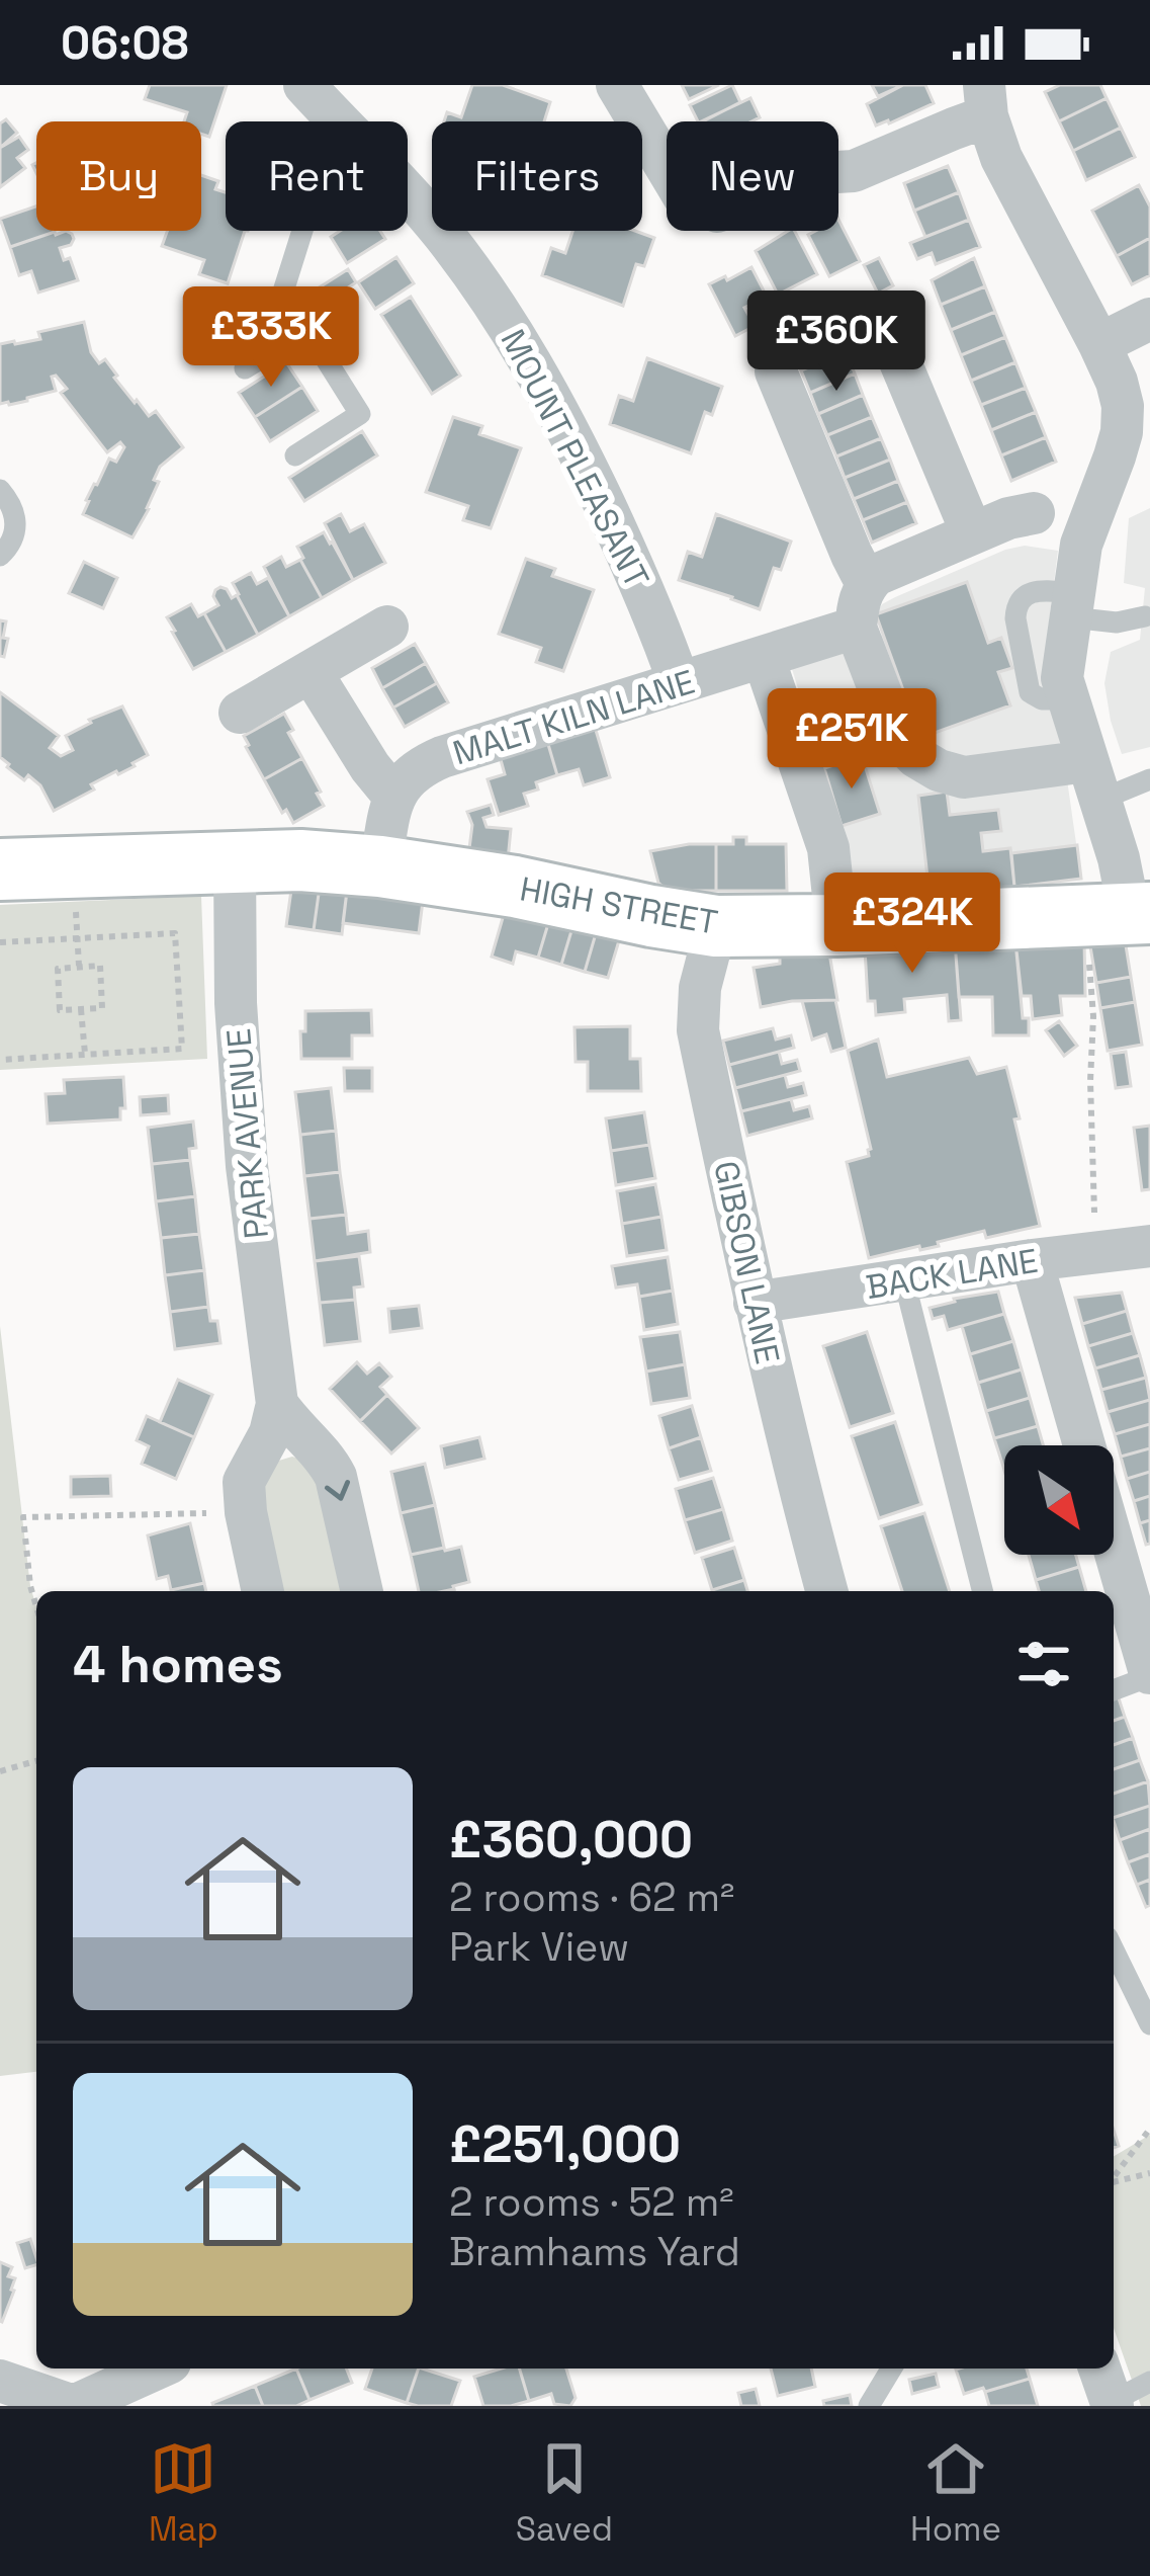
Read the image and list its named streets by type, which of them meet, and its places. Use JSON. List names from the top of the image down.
{
  "streets": {
    "main road": ["HIGH STREET"],
    "street": [
      "MOUNT PLEASANT",
      "MALT KILN LANE",
      "PARK AVENUE",
      "GIBSON LANE",
      "BACK LANE"
    ]
  },
  "crossings": [
    ["MOUNT PLEASANT", "MALT KILN LANE"],
    ["HIGH STREET", "PARK AVENUE"],
    ["HIGH STREET", "GIBSON LANE"],
    ["GIBSON LANE", "BACK LANE"]
  ],
  "north": "bottom right",
  "page": {
    "status": "06:08",
    "chip": [
      "Buy",
      "Rent",
      "Filters",
      "New"
    ],
    "price": [
      "£333K",
      "£360K",
      "£251K",
      "£324K"
    ],
    "heading": "4 homes",
    "list": [
      {
        "name": "£360,000",
        "note": "2 rooms · 62 m² · Park View"
      },
      {
        "name": "£251,000",
        "note": "2 rooms · 52 m² · Bramhams Yard"
      }
    ],
    "tabs": ["Map", "Saved", "Home"]
  }
}
